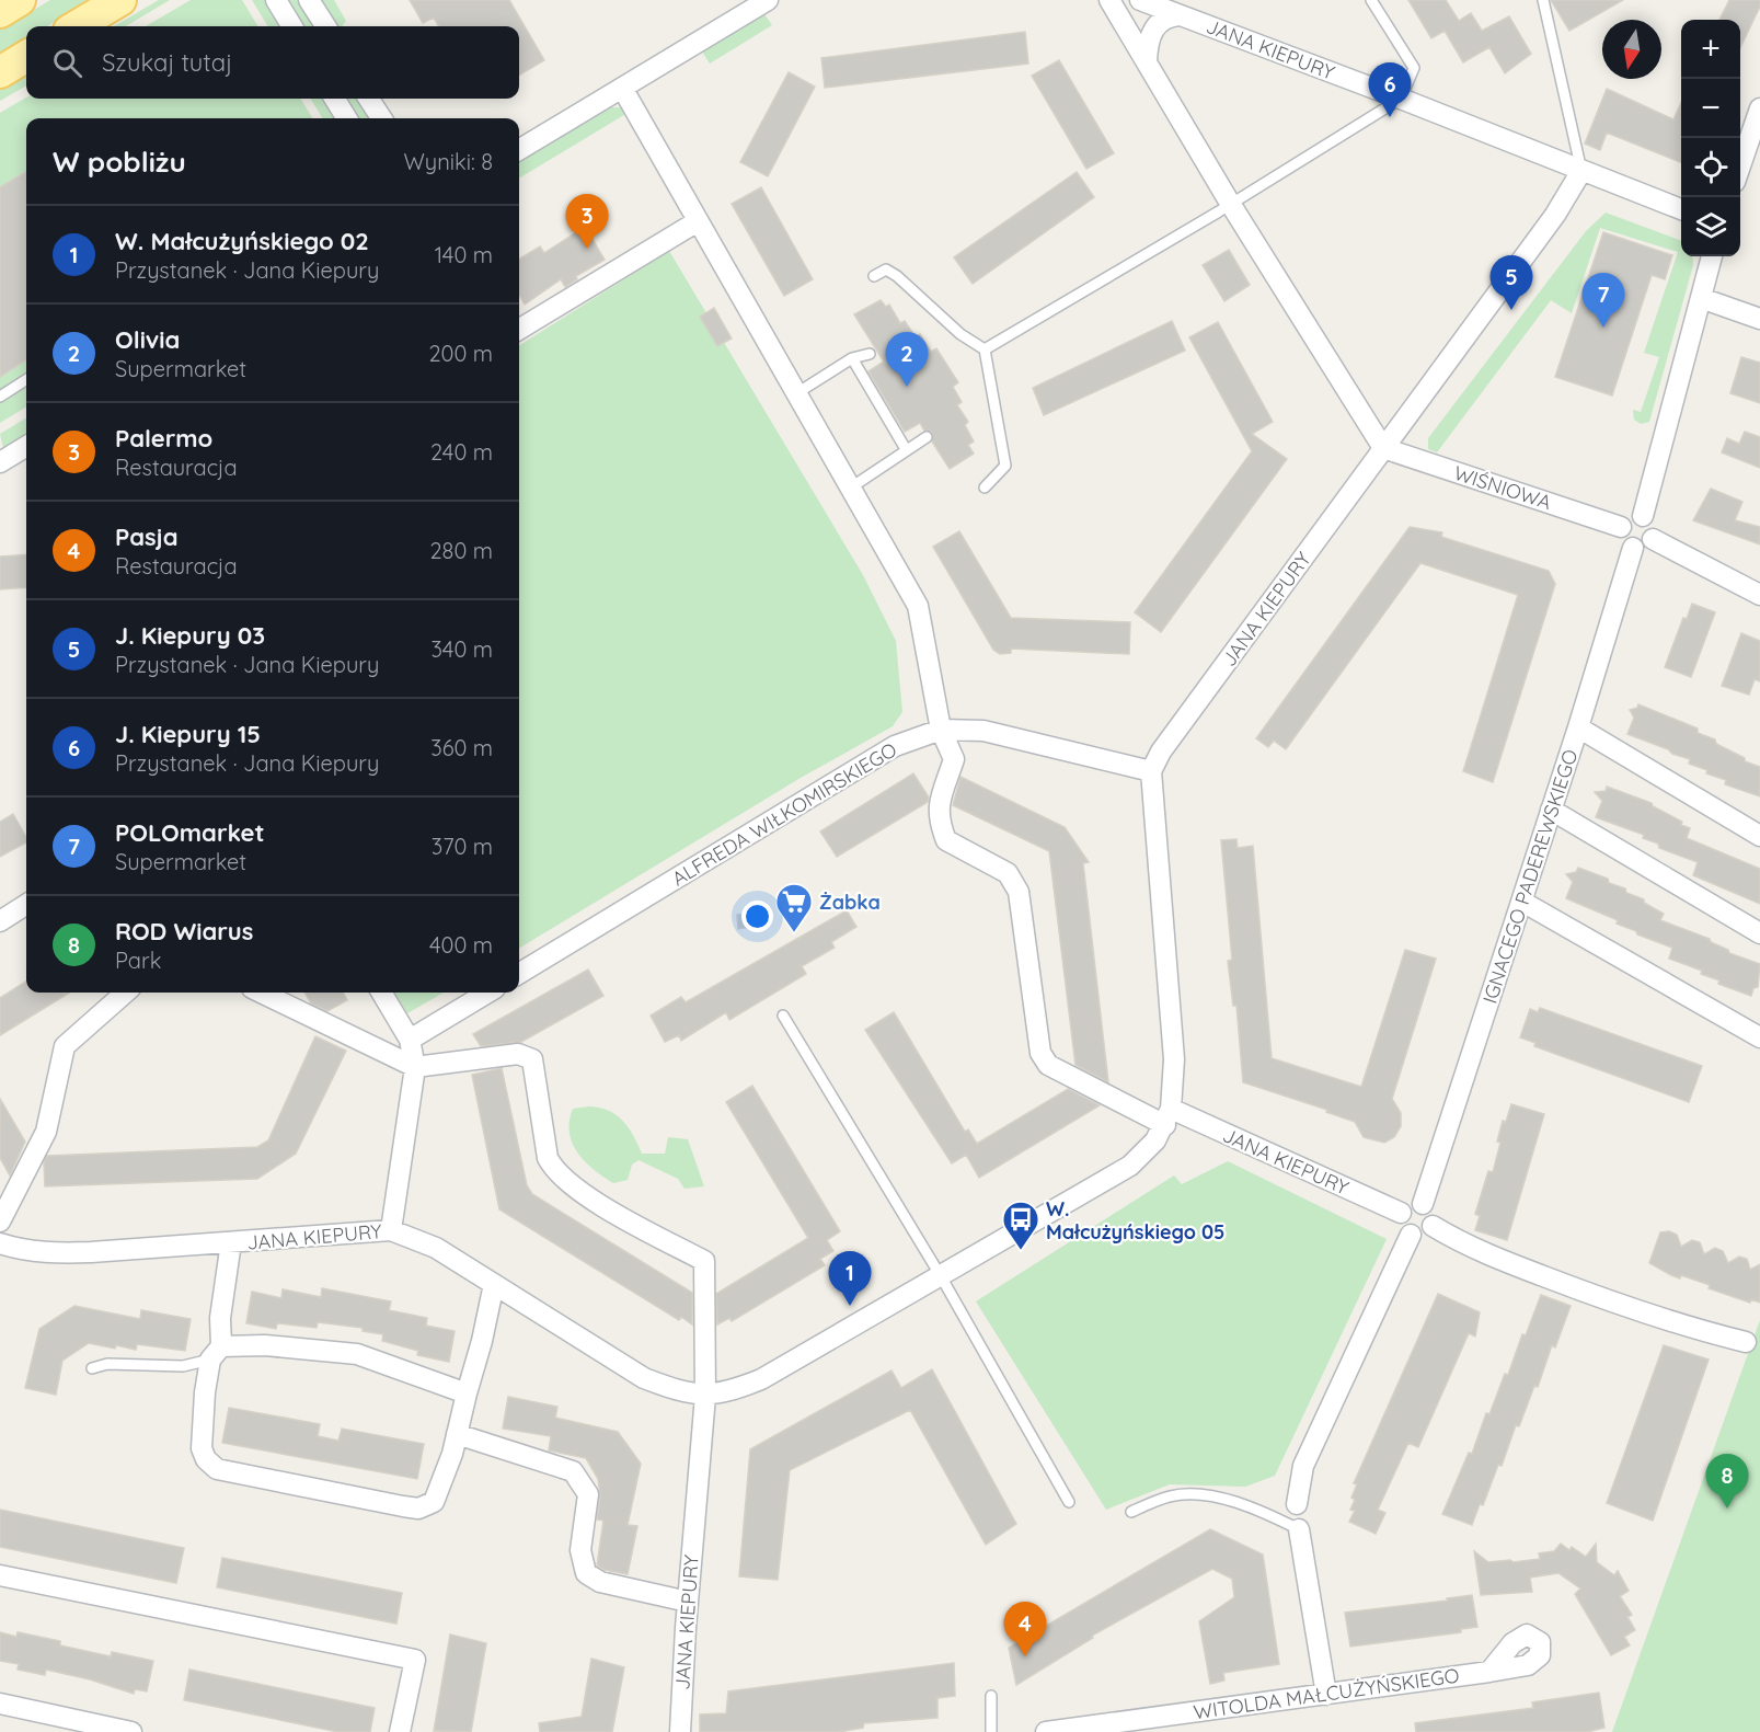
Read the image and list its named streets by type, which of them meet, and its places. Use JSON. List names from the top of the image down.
{
  "streets": {
    "street": [
      "JANA KIEPURY",
      "WIŚNIOWA",
      "ALFREDA WIŁKOMIRSKIEGO",
      "IGNACEGO PADEREWSKIEGO",
      "WITOLDA MAŁCUŻYŃSKIEGO"
    ]
  },
  "crossings": [
    ["JANA KIEPURY", "WIŚNIOWA"],
    ["JANA KIEPURY", "IGNACEGO PADEREWSKIEGO"],
    ["WIŚNIOWA", "IGNACEGO PADEREWSKIEGO"]
  ],
  "places": {
    "supermarket": ["Żabka"],
    "bus stop": ["W. Małcużyńskiego 05"]
  },
  "north": "bottom",
  "page": {
    "map_buttons": ["+", "−"],
    "search": "Szukaj tutaj",
    "pins": [
      "6",
      "3",
      "5",
      "7",
      "2",
      "1",
      "8",
      "4"
    ],
    "heading": ["W pobliżu", "Wyniki: 8"],
    "list": [
      {
        "mark": "1",
        "name": "W. Małcużyńskiego 02",
        "note": "Przystanek · Jana Kiepury",
        "value": "140 m"
      },
      {
        "mark": "2",
        "name": "Olivia",
        "note": "Supermarket",
        "value": "200 m"
      },
      {
        "mark": "3",
        "name": "Palermo",
        "note": "Restauracja",
        "value": "240 m"
      },
      {
        "mark": "4",
        "name": "Pasja",
        "note": "Restauracja",
        "value": "280 m"
      },
      {
        "mark": "5",
        "name": "J. Kiepury 03",
        "note": "Przystanek · Jana Kiepury",
        "value": "340 m"
      },
      {
        "mark": "6",
        "name": "J. Kiepury 15",
        "note": "Przystanek · Jana Kiepury",
        "value": "360 m"
      },
      {
        "mark": "7",
        "name": "POLOmarket",
        "note": "Supermarket",
        "value": "370 m"
      },
      {
        "mark": "8",
        "name": "ROD Wiarus",
        "note": "Park",
        "value": "400 m"
      }
    ]
  }
}
